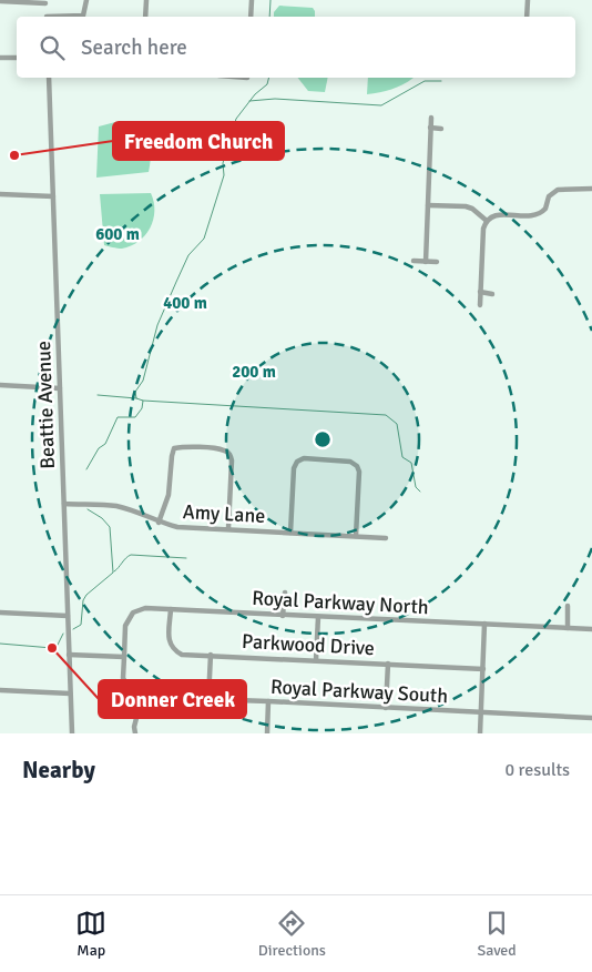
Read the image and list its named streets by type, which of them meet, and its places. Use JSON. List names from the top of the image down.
{
  "streets": {
    "street": [
      "Beattie Avenue",
      "Amy Lane",
      "Royal Parkway North",
      "Parkwood Drive",
      "Royal Parkway South"
    ]
  },
  "crossings": [
    ["Beattie Avenue", "Amy Lane"],
    ["Royal Parkway North", "Parkwood Drive"]
  ],
  "places": ["Freedom Church", "Donner Creek"],
  "page": {
    "search": "Search here",
    "heading": ["Nearby", "0 results"],
    "nav": ["Map", "Directions", "Saved"]
  },
  "rings": ["600 m", "400 m", "200 m"]
}
